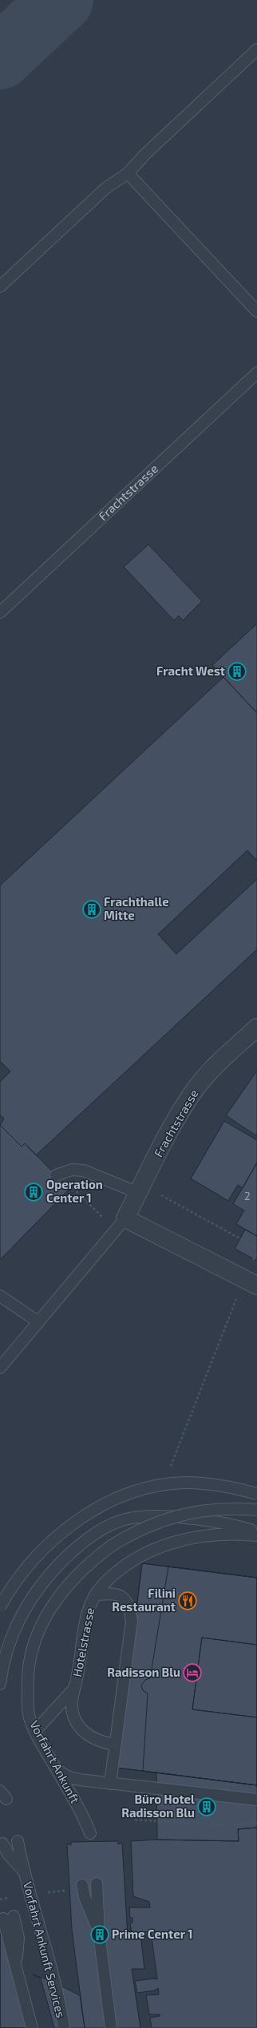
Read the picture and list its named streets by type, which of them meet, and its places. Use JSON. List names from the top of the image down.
{
  "streets": {
    "street": ["Frachtstrasse"],
    "lane": ["Hotelstrasse", "Vorfahrt Ankunft", "Vorfahrt Ankunft Services"]
  },
  "crossings": [
    ["Hotelstrasse", "Vorfahrt Ankunft"]
  ],
  "places": {
    "building": [
      "Fracht West",
      "Frachthalle Mitte",
      "Operation Center 1",
      "Büro Hotel Radisson Blu",
      "Prime Center 1"
    ],
    "restaurant": ["Filini Restaurant"],
    "hotel": ["Radisson Blu"]
  },
  "house_numbers": ["2"]
}
